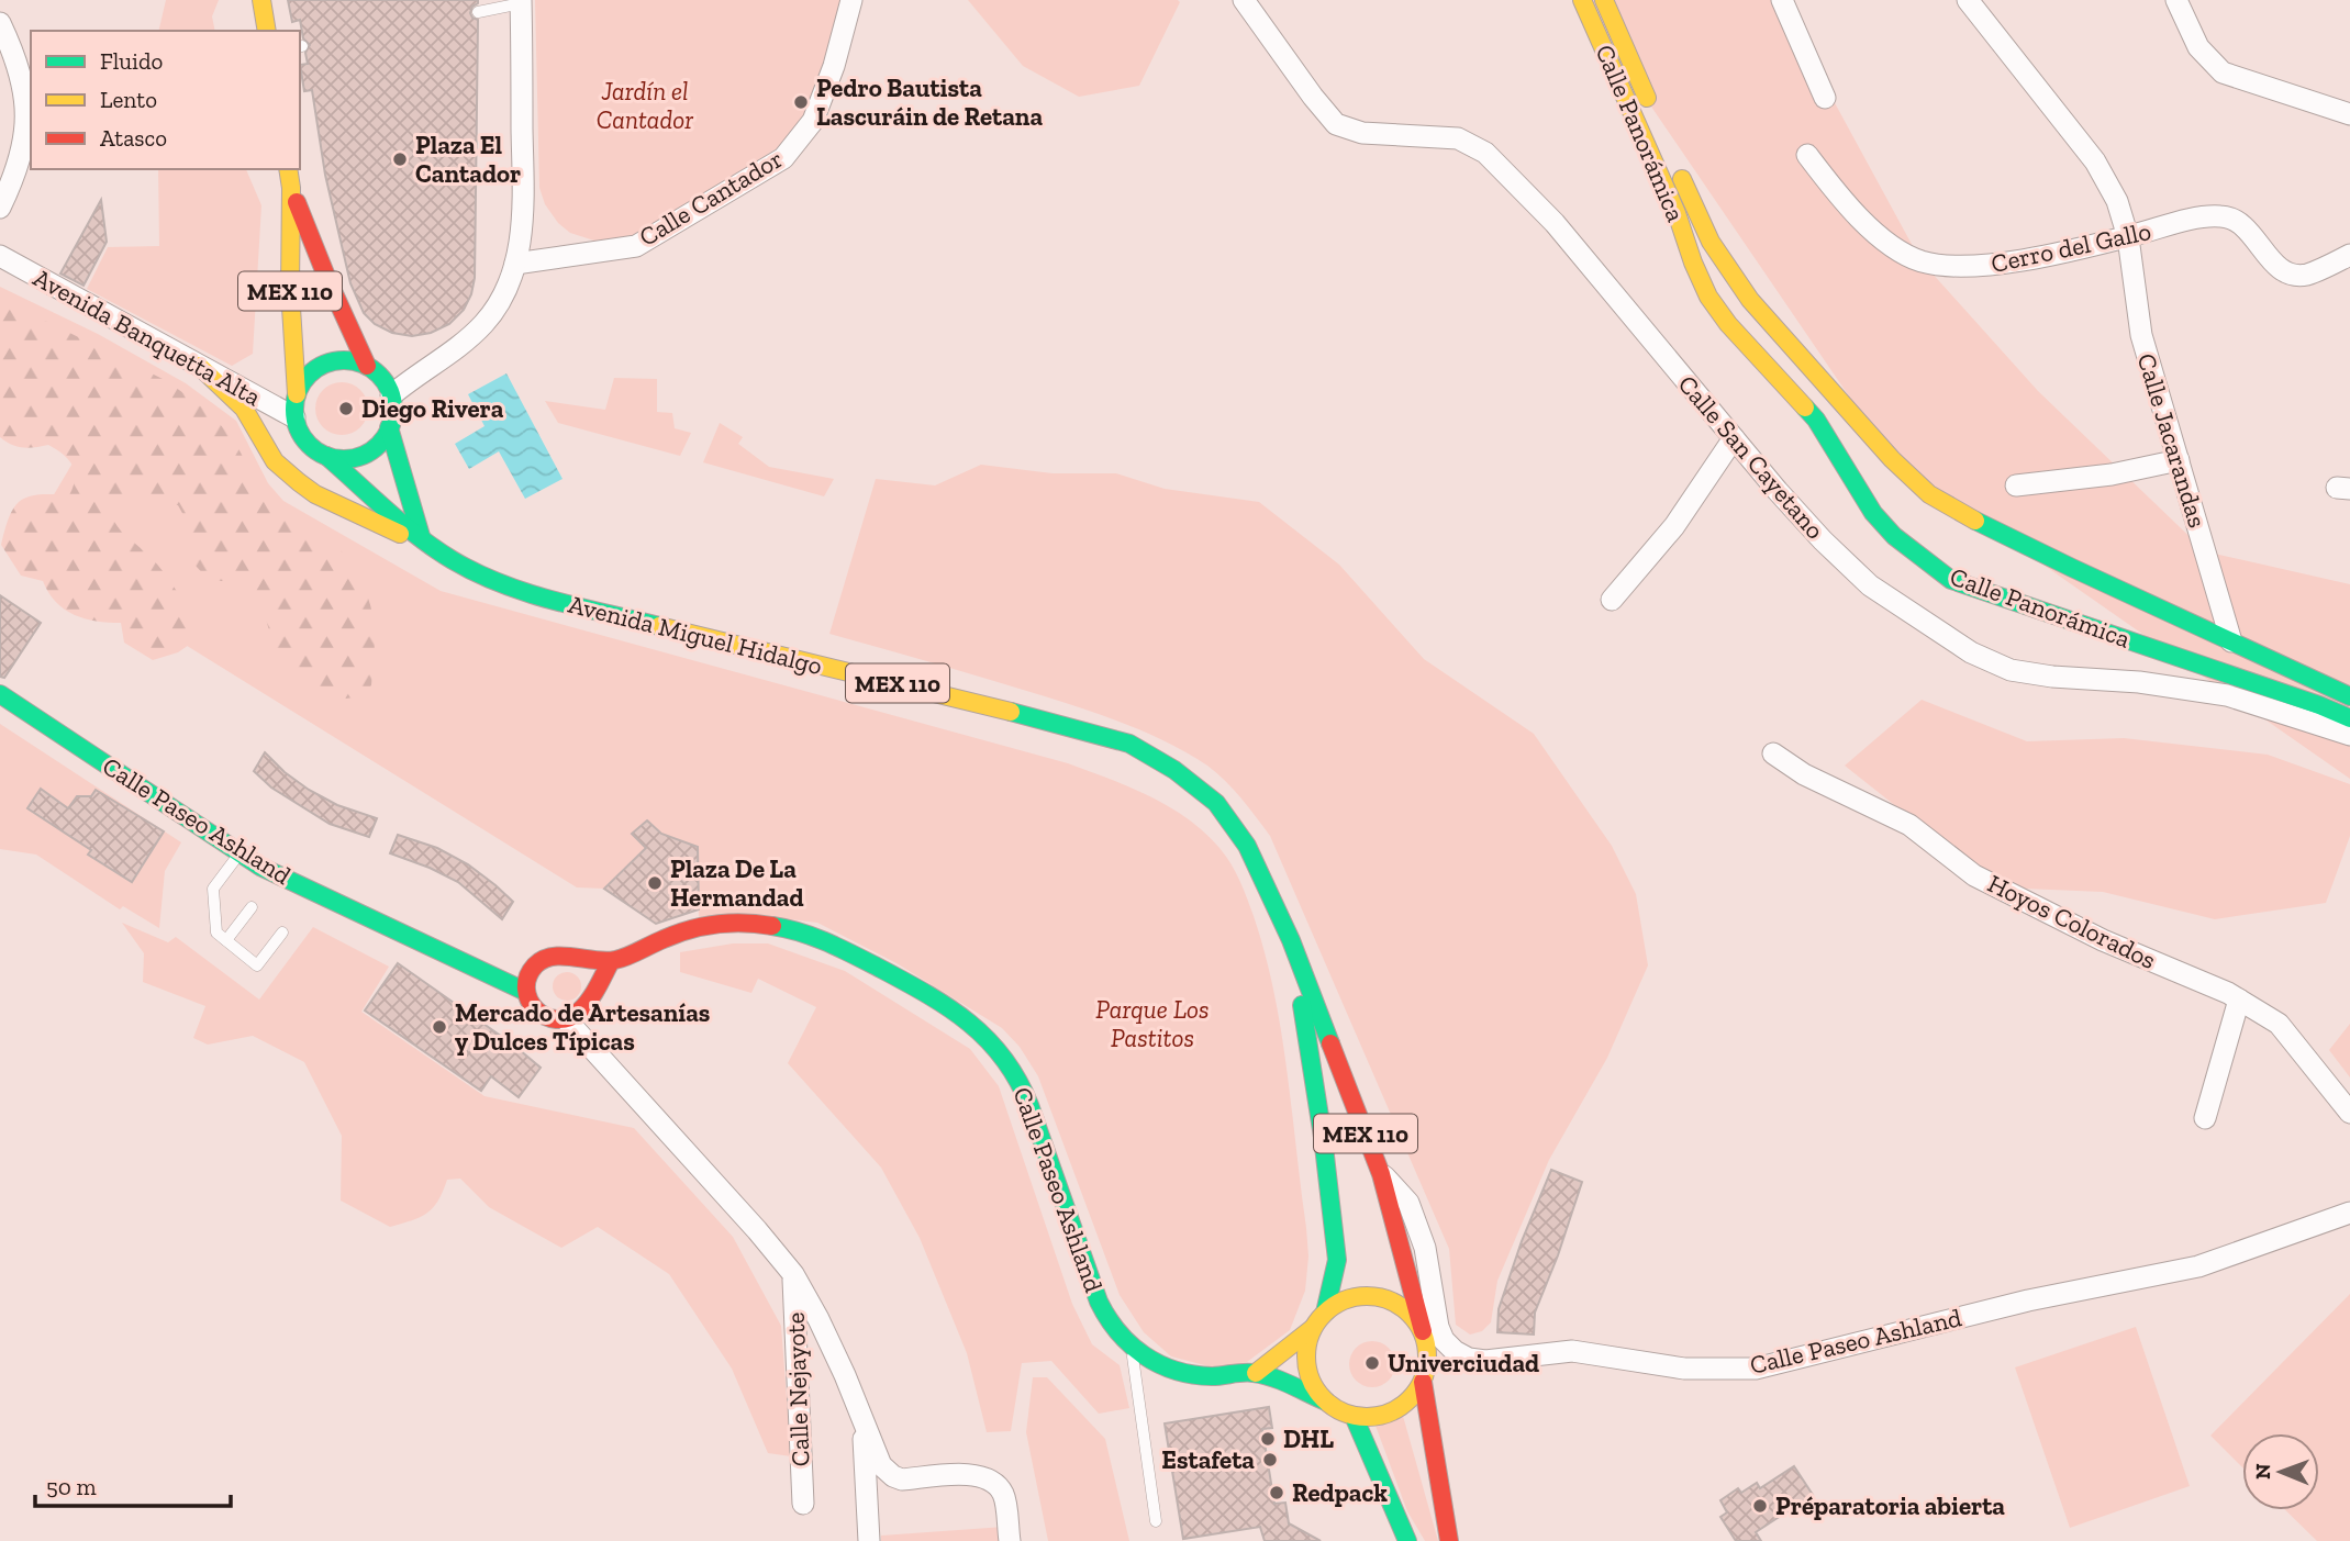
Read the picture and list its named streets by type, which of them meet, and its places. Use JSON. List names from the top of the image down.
{
  "streets": {
    "street": [
      "Calle Panorámica",
      "Calle Cantador",
      "Cerro del Gallo",
      "MEX 110",
      "Avenida Banquetta Alta",
      "Calle Jacarandas",
      "Calle San Cayetano",
      "Avenida Miguel Hidalgo",
      "Calle Paseo Ashland",
      "Hoyos Colorados",
      "Calle Nejayote"
    ]
  },
  "crossings": [
    ["Calle Panorámica", "Calle Jacarandas"],
    ["Cerro del Gallo", "Calle Jacarandas"],
    ["MEX 110", "Avenida Banquetta Alta"],
    ["MEX 110", "Avenida Miguel Hidalgo"],
    ["MEX 110", "Calle Paseo Ashland"],
    ["Avenida Banquetta Alta", "Avenida Miguel Hidalgo"]
  ],
  "parks": ["Jardín el Cantador", "Parque Los Pastitos"],
  "places": [
    "Pedro Bautista Lascuráin de Retana",
    "Plaza El Cantador",
    "Diego Rivera",
    "Plaza De La Hermandad",
    "Mercado de Artesanías y Dulces Típicas",
    "Univerciudad",
    "DHL",
    "Estafeta",
    "Redpack",
    "Préparatoria abierta"
  ],
  "legend": ["Fluido", "Lento", "Atasco"],
  "scale_bar": "50 m",
  "north": "left"
}
